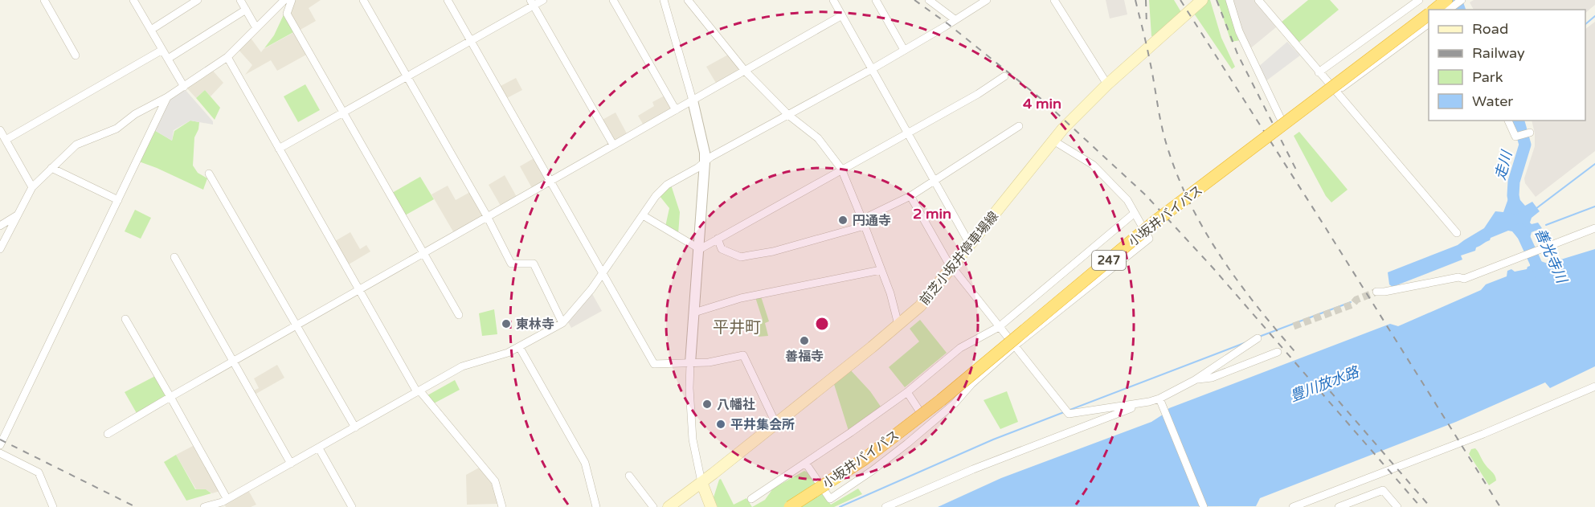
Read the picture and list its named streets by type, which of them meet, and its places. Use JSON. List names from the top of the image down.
{
  "streets": {
    "highway": ["小坂井バイパス", "247"],
    "main road": ["前芝小坂井停車場線"]
  },
  "districts": ["平井町"],
  "water": ["走川", "善光寺川", "豊川放水路"],
  "places": [
    "円通寺",
    "東林寺",
    "善福寺",
    "八幡社",
    "平井集会所"
  ],
  "legend": [
    "Road",
    "Railway",
    "Park",
    "Water"
  ],
  "rings": ["4 min", "2 min"]
}
